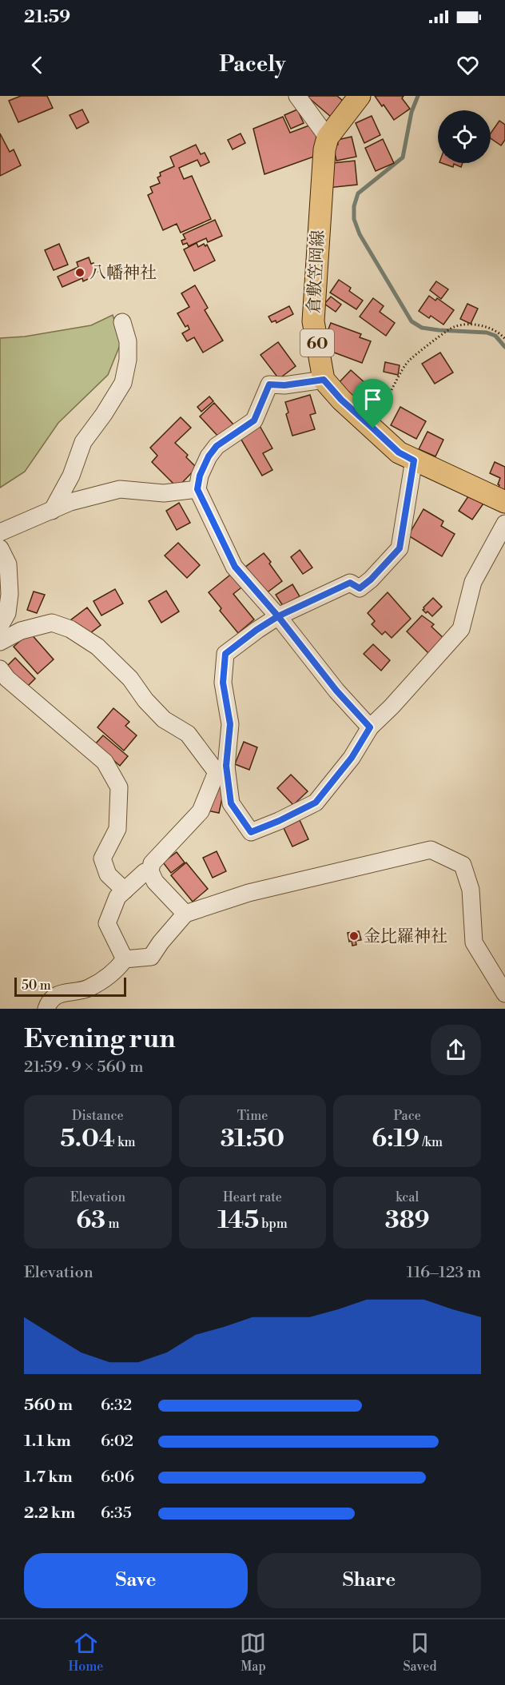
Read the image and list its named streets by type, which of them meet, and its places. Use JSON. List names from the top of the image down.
{
  "streets": {
    "main road": ["倉敷笠岡線", "60"]
  },
  "crossings": [
    ["倉敷笠岡線", "60"]
  ],
  "places": ["八幡神社", "金比羅神社"],
  "scale_bar": "50 m",
  "page": {
    "status": "21:59",
    "header": "Pacely",
    "scale": "50 m",
    "heading": ["Evening run", "21:59 · 9 × 560 m"],
    "stats": [
      ["Distance", "5.04 km"],
      ["Time", "31:50"],
      ["Pace", "6:19 /km"],
      ["Elevation", "63 m"],
      ["Heart rate", "145 bpm"],
      ["kcal", "389"]
    ],
    "chart": ["Elevation", "116–123 m"],
    "list": [
      {
        "name": "560 m",
        "note": "6:32"
      },
      {
        "name": "1.1 km",
        "note": "6:02"
      },
      {
        "name": "1.7 km",
        "note": "6:06"
      },
      {
        "name": "2.2 km",
        "note": "6:35"
      }
    ],
    "buttons": ["Save", "Share"],
    "tabs": ["Home", "Map", "Saved"]
  }
}
